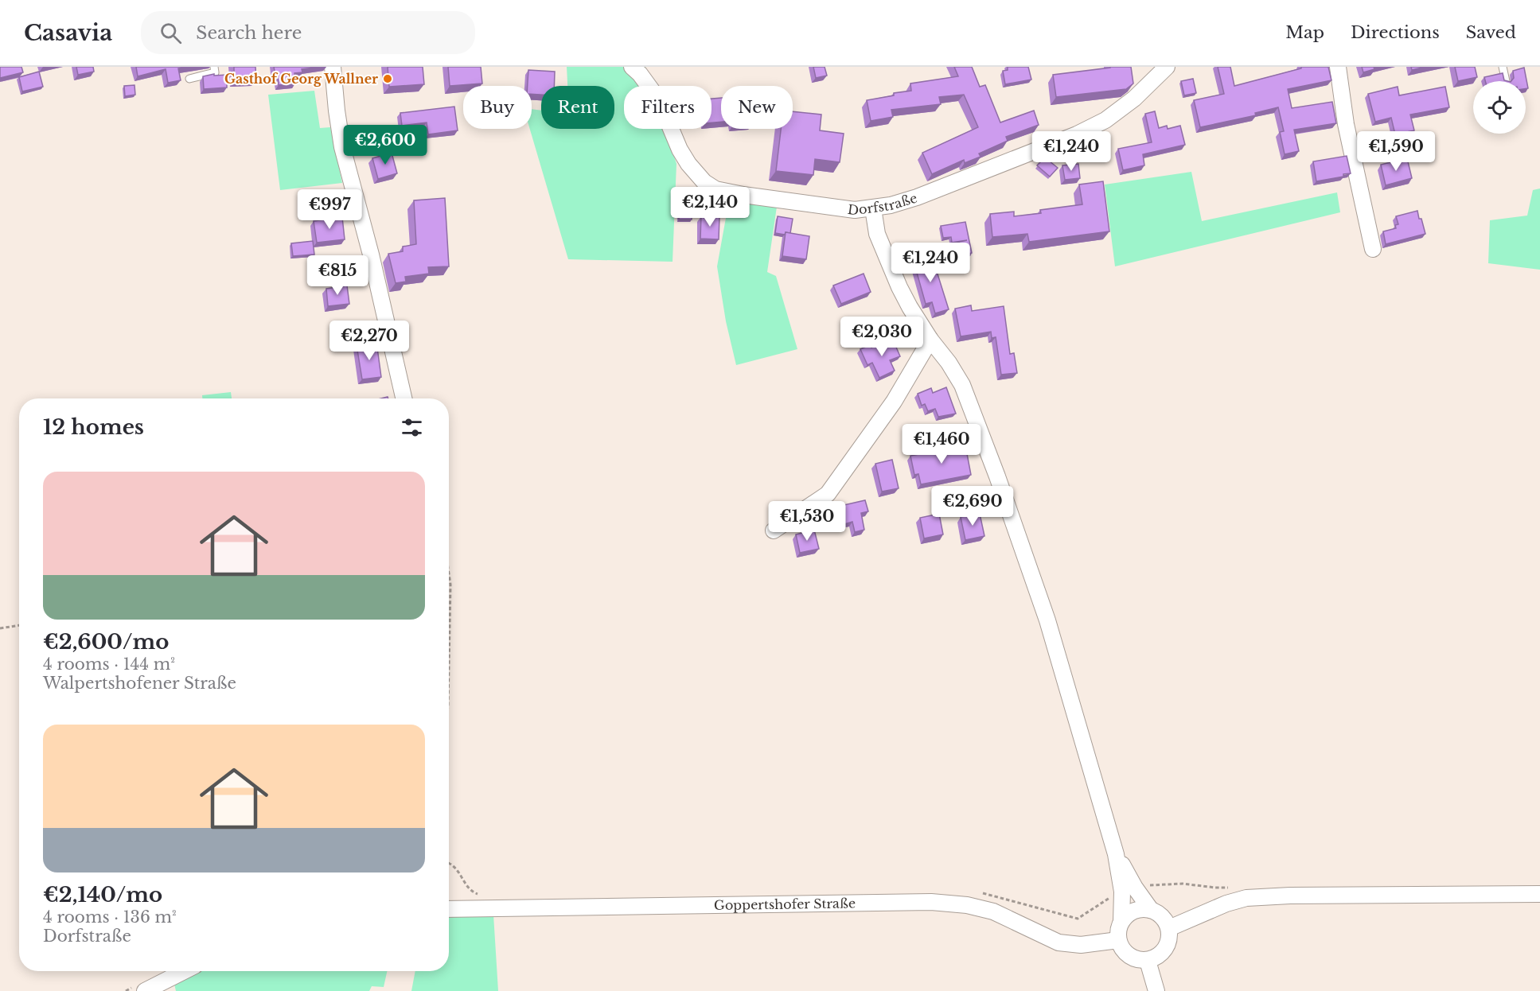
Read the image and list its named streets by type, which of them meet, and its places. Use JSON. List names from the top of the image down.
{
  "streets": {
    "street": ["Dorfstraße", "Goppertshofer Straße"]
  },
  "places": ["Gasthof Georg Wallner"],
  "page": {
    "header": "Casavia",
    "search": "Search here",
    "nav": ["Map", "Directions", "Saved"],
    "chip": [
      "Buy",
      "Rent",
      "Filters",
      "New"
    ],
    "price": [
      "€2,600",
      "€1,240",
      "€1,590",
      "€2,140",
      "€997",
      "€1,240",
      "€815",
      "€2,030",
      "€2,270",
      "€1,460",
      "€2,690",
      "€1,530"
    ],
    "heading": "12 homes",
    "list": [
      {
        "name": "€2,600/mo",
        "note": "4 rooms · 144 m² · Walpertshofener Straße"
      },
      {
        "name": "€2,140/mo",
        "note": "4 rooms · 136 m² · Dorfstraße"
      }
    ]
  }
}
